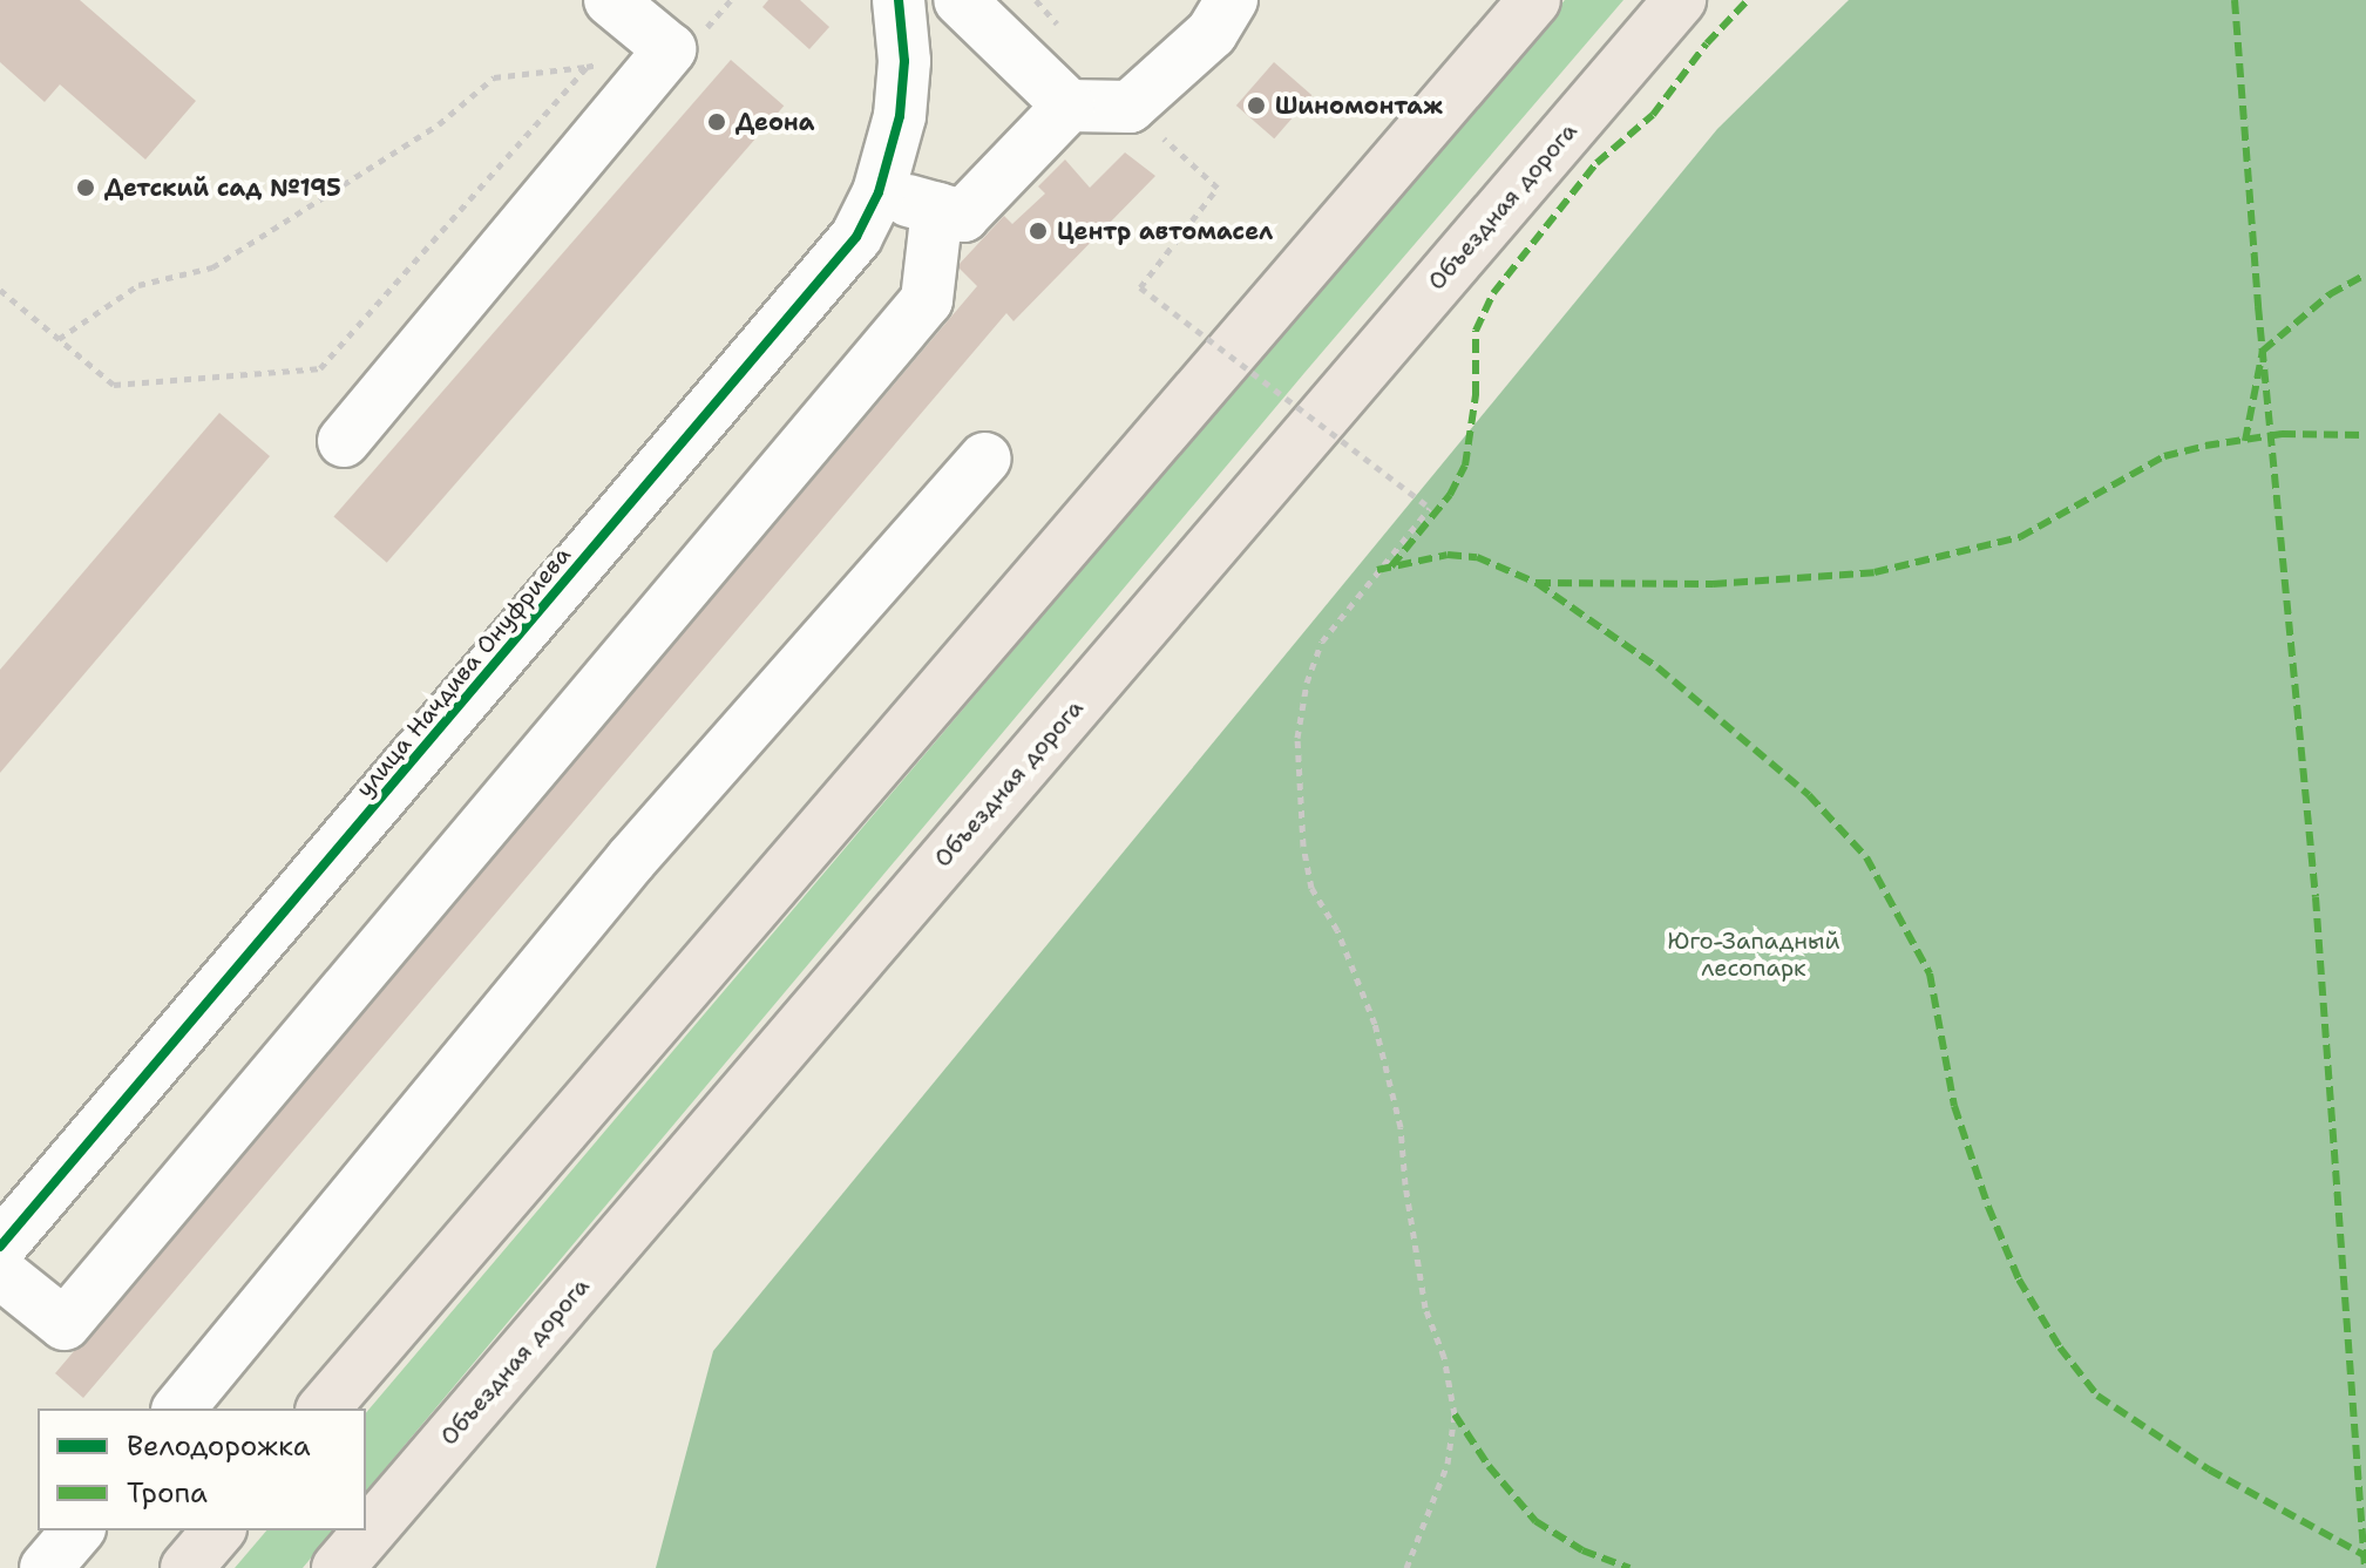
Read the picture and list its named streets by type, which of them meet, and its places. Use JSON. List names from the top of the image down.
{
  "streets": {
    "main road": ["Объездная дорога"],
    "street": ["улица Начдива Онуфриева"]
  },
  "parks": ["Юго-Западный лесопарк"],
  "places": [
    "Шиномонтаж",
    "Деона",
    "Детский сад №195",
    "Центр автомасел"
  ],
  "legend": ["Велодорожка", "Тропа"]
}
